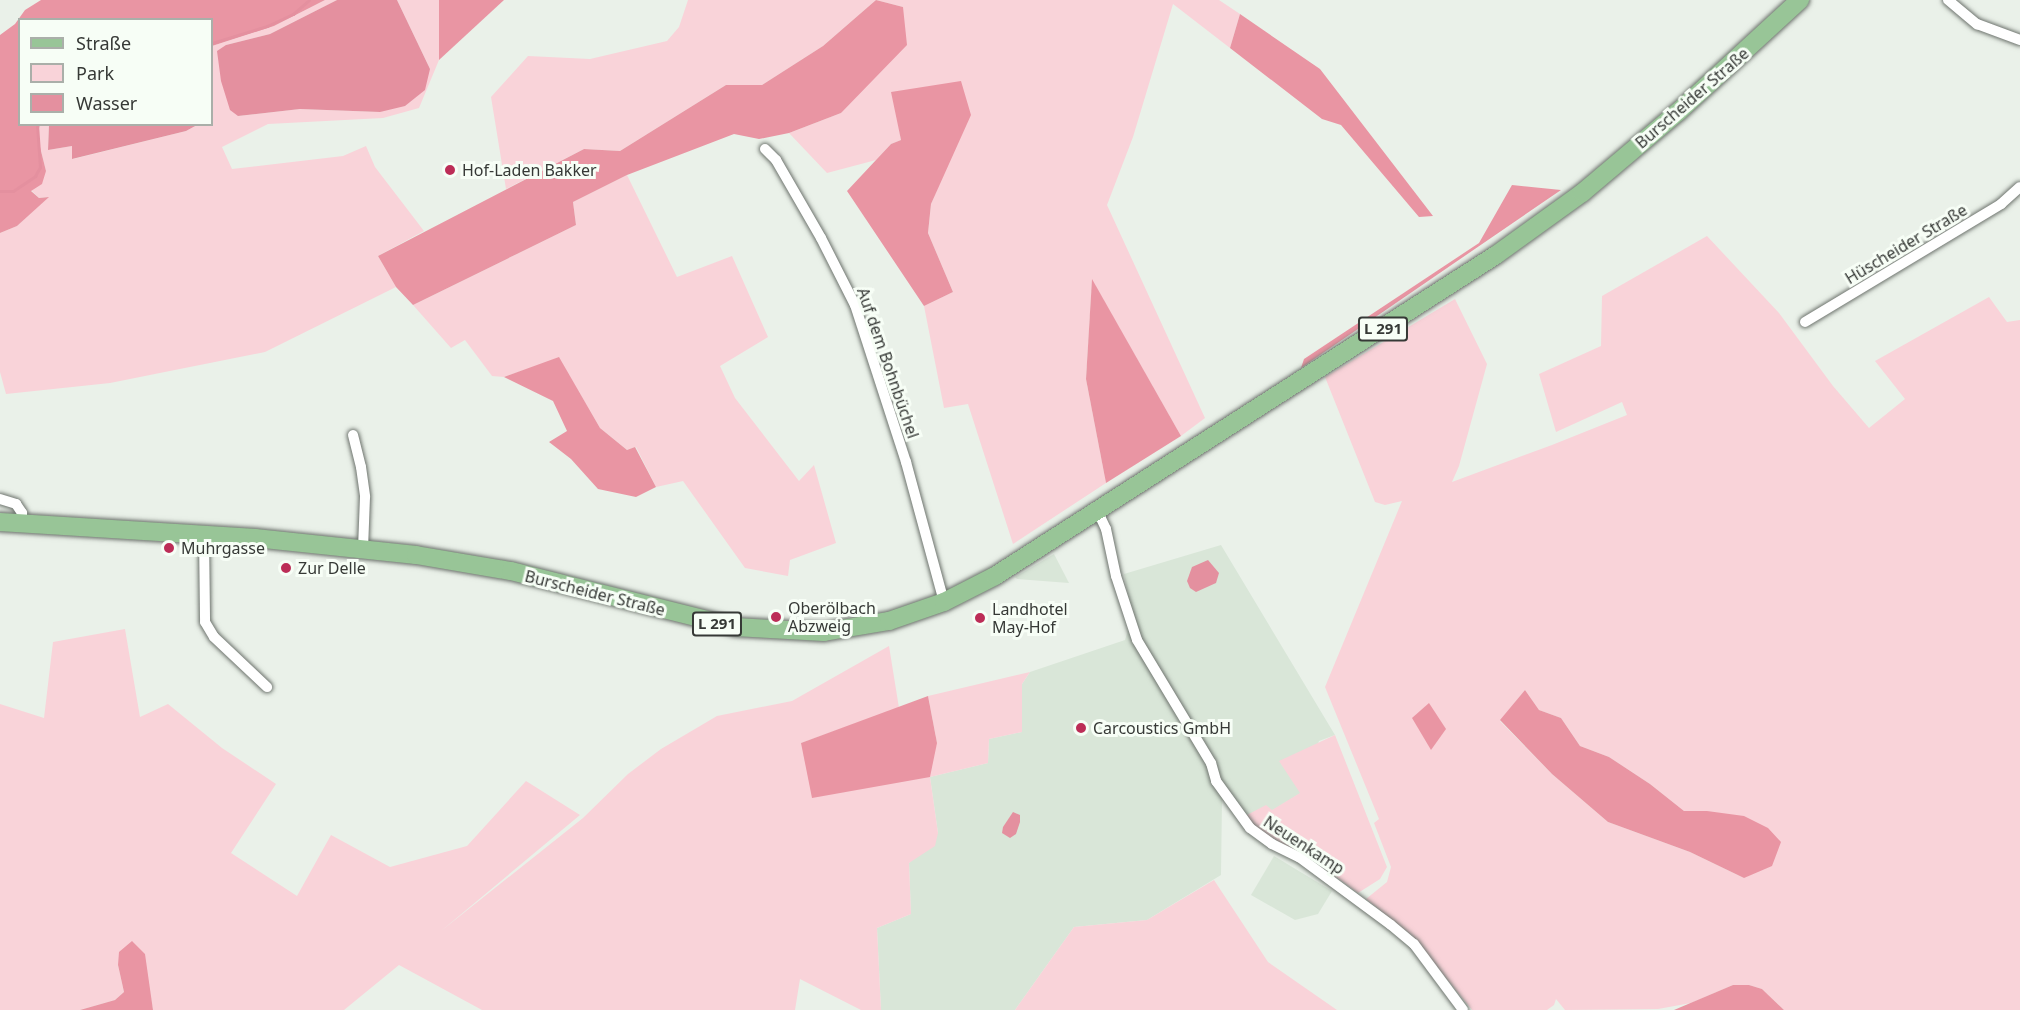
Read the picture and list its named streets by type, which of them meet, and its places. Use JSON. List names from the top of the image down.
{
  "streets": {
    "main road": ["Burscheider Straße", "L 291"],
    "street": ["Hüscheider Straße", "Auf dem Bohnbüchel", "Neuenkamp"]
  },
  "crossings": [
    ["Burscheider Straße", "Auf dem Bohnbüchel"],
    ["Burscheider Straße", "Neuenkamp"]
  ],
  "places": [
    "Hof-Laden Bakker",
    "Muhrgasse",
    "Zur Delle",
    "Oberölbach Abzweig",
    "Landhotel May-Hof",
    "Carcoustics GmbH"
  ],
  "legend": ["Straße", "Park", "Wasser"]
}
